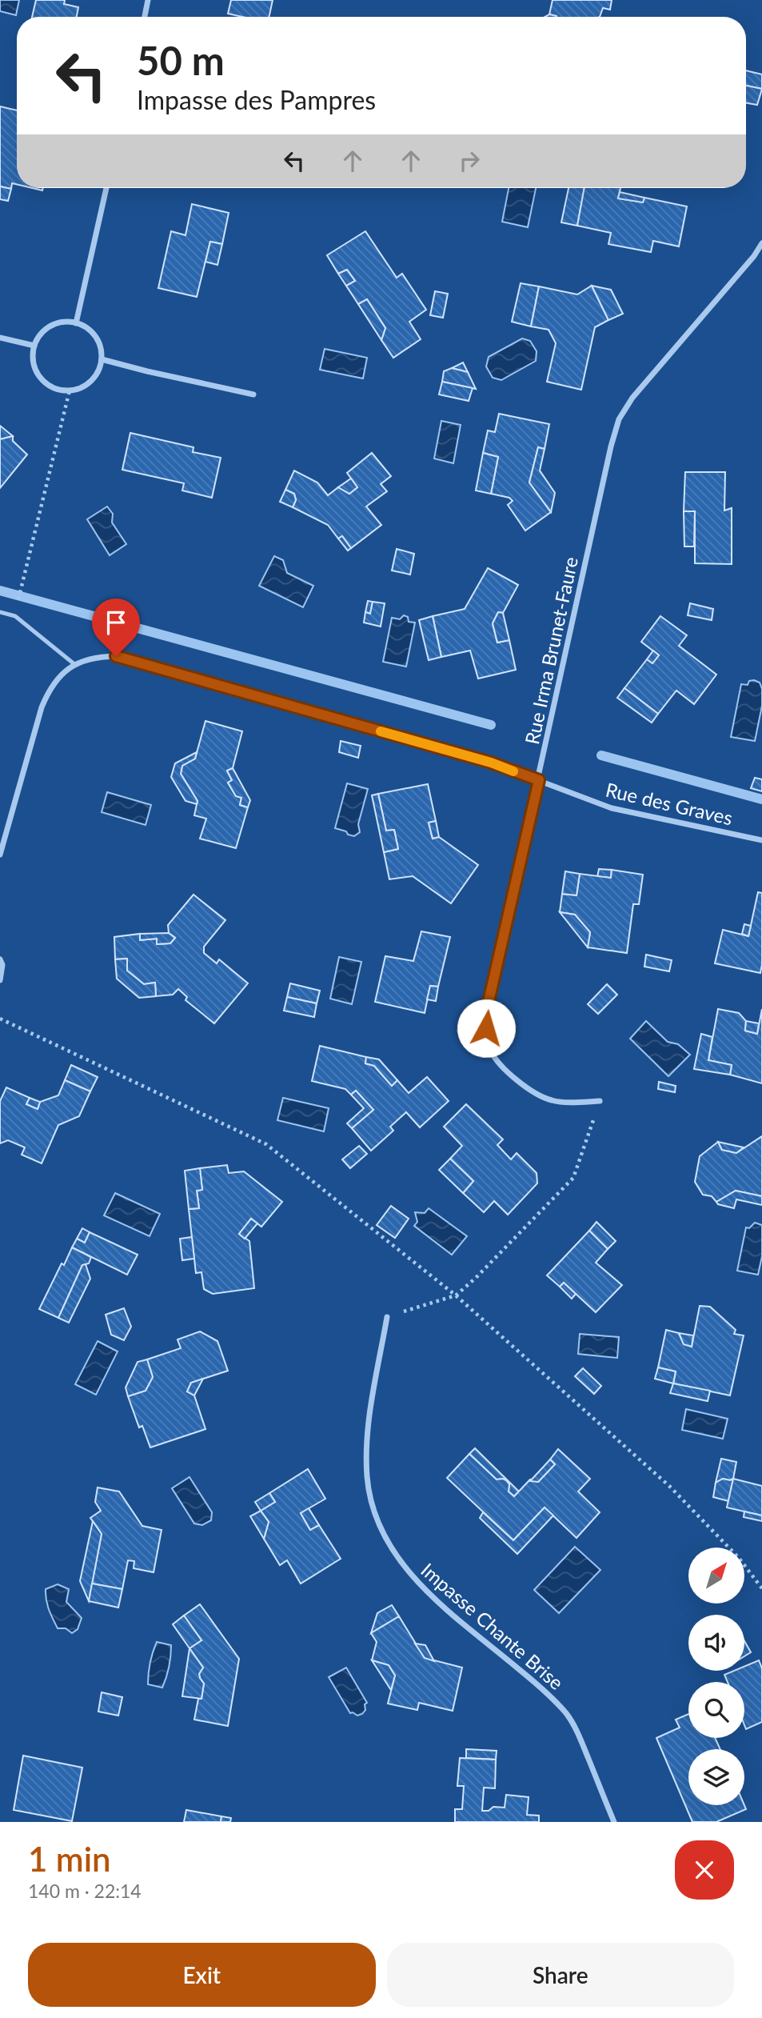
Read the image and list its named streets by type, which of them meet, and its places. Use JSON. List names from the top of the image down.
{
  "streets": {
    "street": ["Rue Irma Brunet-Faure", "Rue des Graves", "Impasse Chante Brise"]
  },
  "crossings": [
    ["Rue Irma Brunet-Faure", "Rue des Graves"]
  ],
  "north": "top right",
  "page": {
    "turn": ["50 m", "Impasse des Pampres"],
    "heading": ["1 min", "140 m · 22:14"],
    "buttons": ["Exit", "Share"]
  }
}
